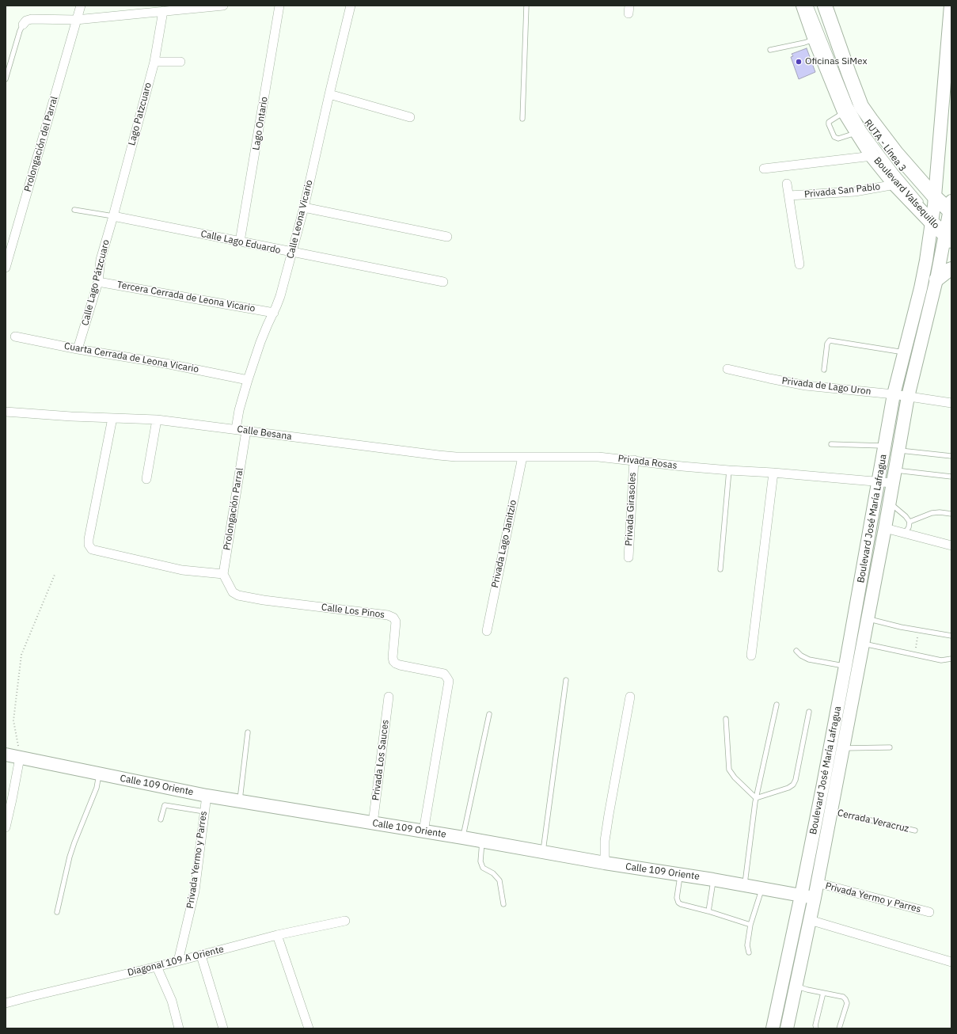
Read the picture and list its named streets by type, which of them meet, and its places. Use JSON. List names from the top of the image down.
{
  "streets": {
    "main road": ["Boulevard Valsequillo", "Boulevard José María Lafragua", "Calle 109 Oriente"],
    "street": [
      "Lago Patzcuaro",
      "Lago Ontario",
      "Prolongación del Parral",
      "Privada San Pablo",
      "Calle Leona Vicario",
      "Calle Lago Eduardo",
      "Calle Lago Pátzcuaro",
      "Tercera Cerrada de Leona Vicario",
      "Cuarta Cerrada de Leona Vicario",
      "Privada de Lago Uron",
      "Calle Besana",
      "Privada Rosas",
      "Prolongación Parral",
      "Privada Girasoles",
      "Privada Lago Janitzio",
      "Calle Los Pinos",
      "Privada Los Sauces",
      "Privada Yermo y Parres",
      "Diagonal 109 A Oriente"
    ],
    "lane": ["RUTA - Línea 3", "Cerrada Veracruz"]
  },
  "crossings": [
    ["Lago Patzcuaro", "Calle Lago Eduardo"],
    ["Lago Patzcuaro", "Calle Lago Pátzcuaro"],
    ["Lago Ontario", "Calle Lago Eduardo"],
    ["RUTA - Línea 3", "Boulevard Valsequillo"],
    ["Privada San Pablo", "Boulevard Valsequillo"],
    ["Boulevard Valsequillo", "Boulevard José María Lafragua"],
    ["Calle Leona Vicario", "Calle Lago Eduardo"],
    ["Calle Leona Vicario", "Tercera Cerrada de Leona Vicario"],
    ["Calle Leona Vicario", "Cuarta Cerrada de Leona Vicario"],
    ["Calle Leona Vicario", "Calle Besana"],
    ["Calle Lago Eduardo", "Calle Lago Pátzcuaro"],
    ["Calle Lago Pátzcuaro", "Tercera Cerrada de Leona Vicario"],
    ["Calle Lago Pátzcuaro", "Cuarta Cerrada de Leona Vicario"],
    ["Privada de Lago Uron", "Boulevard José María Lafragua"],
    ["Calle Besana", "Privada Rosas"],
    ["Calle Besana", "Prolongación Parral"],
    ["Calle Besana", "Privada Lago Janitzio"],
    ["Privada Rosas", "Privada Girasoles"],
    ["Privada Rosas", "Boulevard José María Lafragua"],
    ["Privada Rosas", "Privada Lago Janitzio"],
    ["Prolongación Parral", "Calle Los Pinos"],
    ["Boulevard José María Lafragua", "Calle 109 Oriente"],
    ["Boulevard José María Lafragua", "Cerrada Veracruz"],
    ["Boulevard José María Lafragua", "Privada Yermo y Parres"],
    ["Calle Los Pinos", "Calle 109 Oriente"],
    ["Privada Los Sauces", "Calle 109 Oriente"],
    ["Calle 109 Oriente", "Privada Yermo y Parres"],
    ["Privada Yermo y Parres", "Diagonal 109 A Oriente"]
  ],
  "places": ["Oficinas SiMex"]
}
